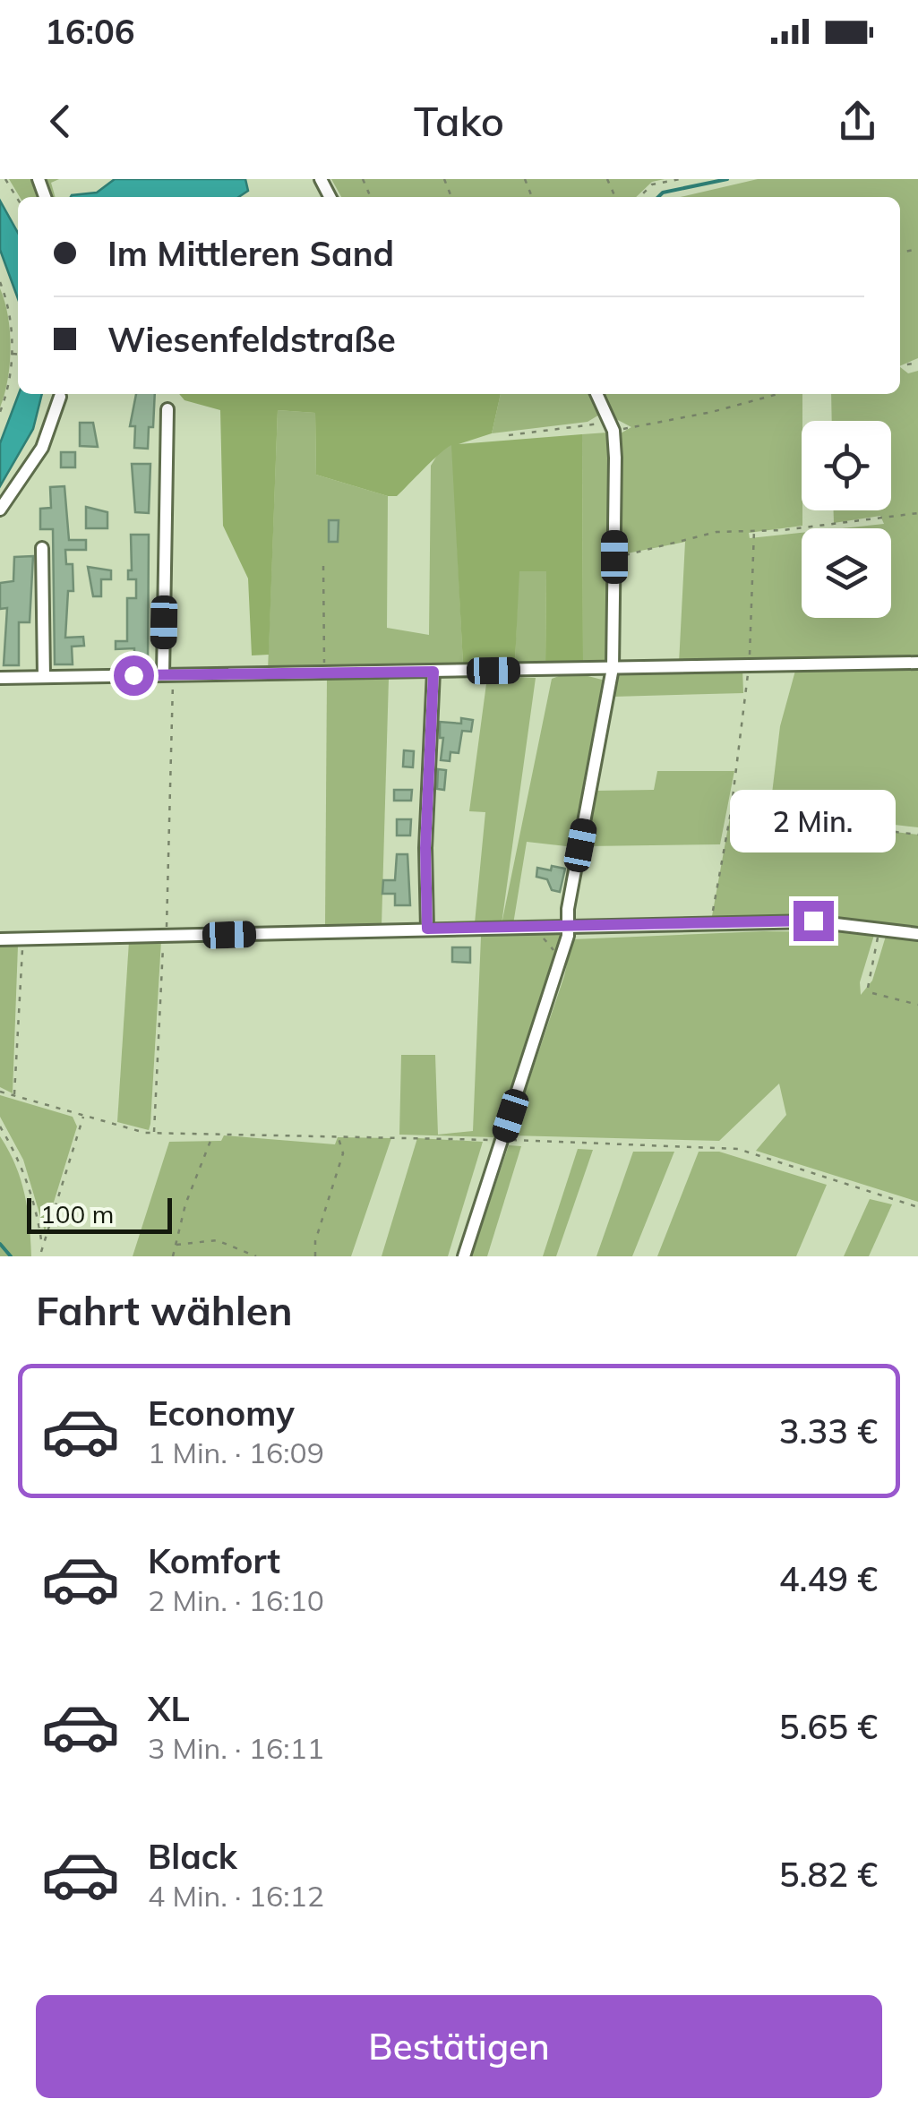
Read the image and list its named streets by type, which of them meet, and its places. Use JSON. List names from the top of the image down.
{
  "scale_bar": "100 m",
  "page": {
    "status": "16:06",
    "header": "Tako",
    "banner": ["Im Mittleren Sand", "Wiesenfeldstraße"],
    "bubble": "2 Min.",
    "scale": "100 m",
    "heading": "Fahrt wählen",
    "list": [
      {
        "name": "Economy",
        "note": "1 Min. · 16:09",
        "value": "3.33 €"
      },
      {
        "name": "Komfort",
        "note": "2 Min. · 16:10",
        "value": "4.49 €"
      },
      {
        "name": "XL",
        "note": "3 Min. · 16:11",
        "value": "5.65 €"
      },
      {
        "name": "Black",
        "note": "4 Min. · 16:12",
        "value": "5.82 €"
      }
    ],
    "buttons": "Bestätigen"
  }
}
